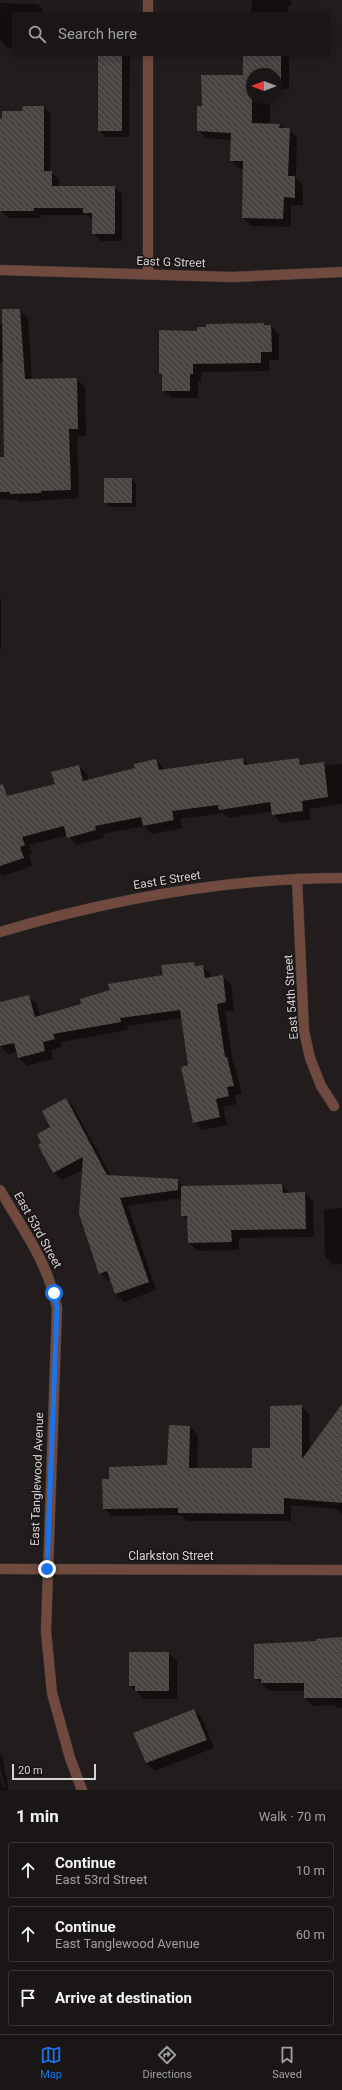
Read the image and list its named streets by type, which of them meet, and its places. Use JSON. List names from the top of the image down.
{
  "streets": {
    "street": [
      "East G Street",
      "East E Street",
      "East 54th Street",
      "East 53rd Street",
      "East Tanglewood Avenue",
      "Clarkston Street"
    ]
  },
  "crossings": [
    ["East E Street", "East 54th Street"],
    ["East 53rd Street", "East Tanglewood Avenue"],
    ["East Tanglewood Avenue", "Clarkston Street"]
  ],
  "scale_bar": "20 m",
  "north": "left",
  "page": {
    "search": "Search here",
    "scale": "20 m",
    "heading": ["1 min", "Walk · 70 m"],
    "list": [
      ["Continue", "East 53rd Street", "10 m"],
      ["Continue", "East Tanglewood Avenue", "60 m"],
      "Arrive at destination"
    ],
    "nav": ["Map", "Directions", "Saved"]
  }
}
